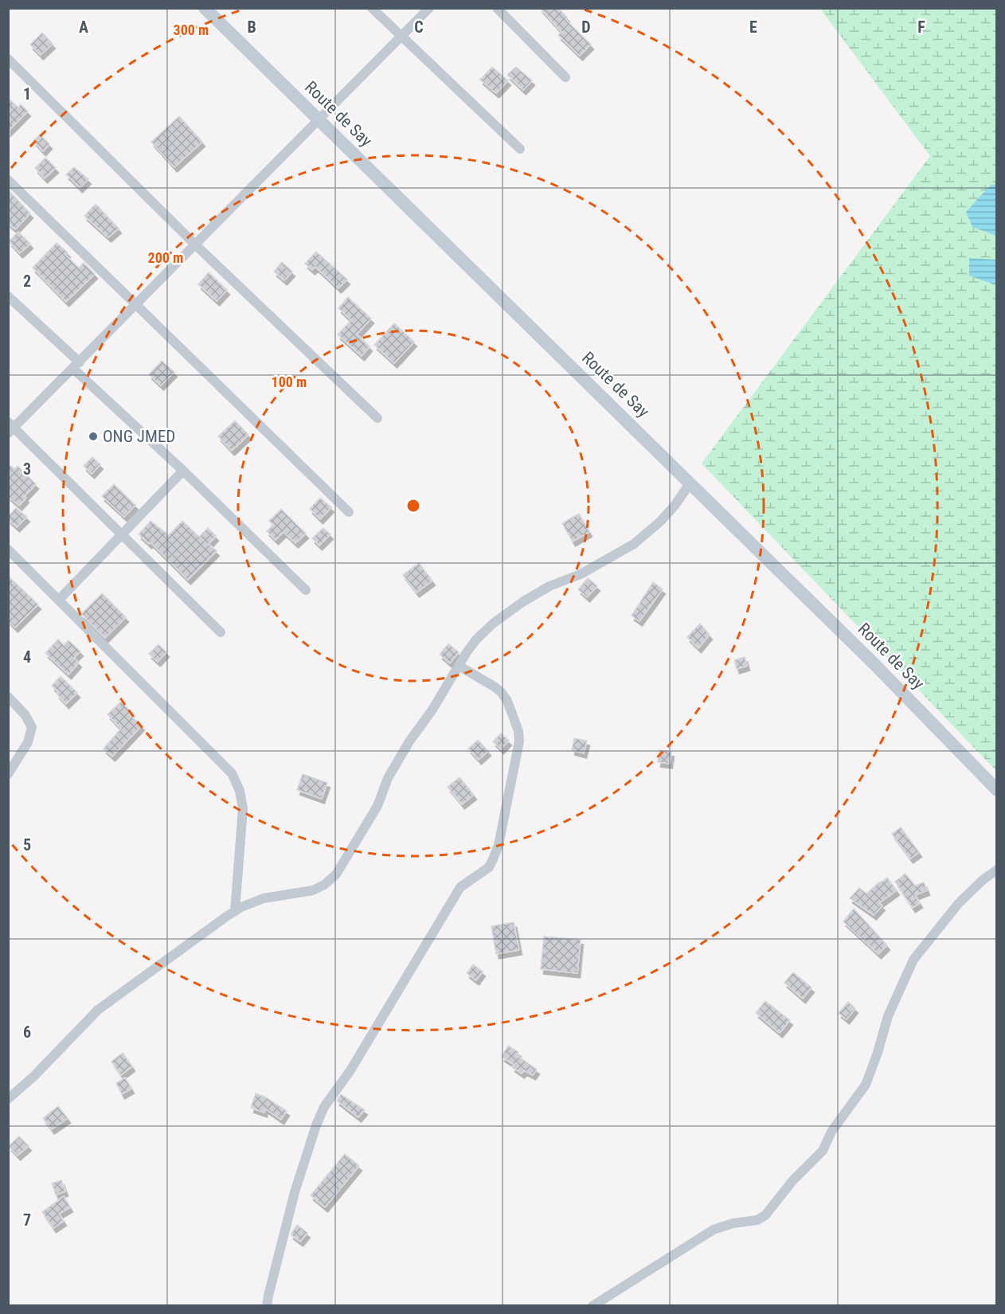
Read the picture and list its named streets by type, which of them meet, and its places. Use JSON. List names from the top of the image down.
{
  "streets": {
    "main road": ["Route de Say"]
  },
  "places": ["ONG JMED"],
  "grid": {
    "columns": [
      "A",
      "B",
      "C",
      "D",
      "E",
      "F"
    ],
    "rows": [
      "1",
      "2",
      "3",
      "4",
      "5",
      "6",
      "7"
    ]
  },
  "rings": ["300 m", "200 m", "100 m"]
}
